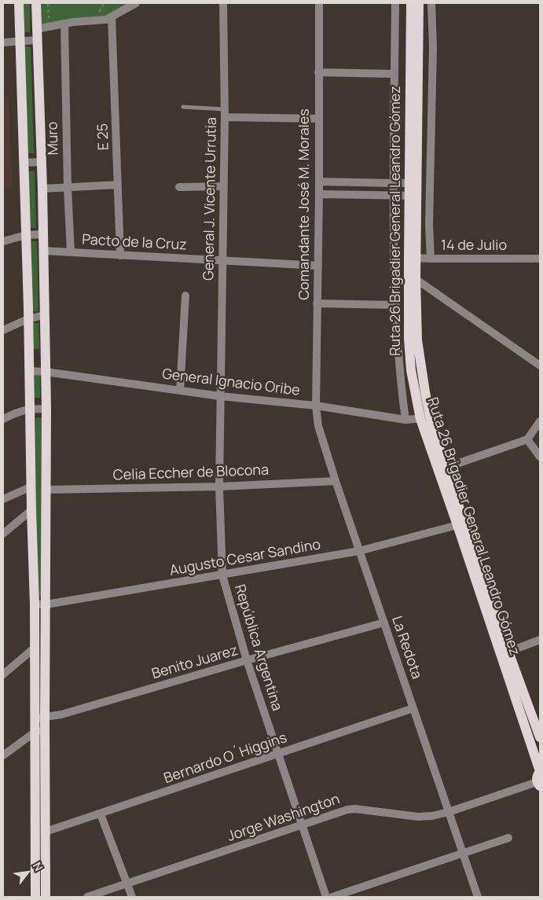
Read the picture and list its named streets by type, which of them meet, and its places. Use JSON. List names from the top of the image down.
{
  "streets": {
    "main road": ["Ruta 26 Brigadier General Leandro Gómez"],
    "street": [
      "E 25",
      "Muro",
      "General J. Vicente Urrutia",
      "Comandante José M. Morales",
      "Pacto de la Cruz",
      "14 de Julio",
      "General Ignacio Oribe",
      "Celia Eccher de Blocona",
      "Augusto Cesar Sandino",
      "República Argentina",
      "La Redota",
      "Benito Juarez",
      "Bernardo O´Higgins",
      "Jorge Washington"
    ]
  },
  "crossings": [
    ["E 25", "Pacto de la Cruz"],
    ["Muro", "Pacto de la Cruz"],
    ["General J. Vicente Urrutia", "Pacto de la Cruz"],
    ["General J. Vicente Urrutia", "General Ignacio Oribe"],
    ["General J. Vicente Urrutia", "República Argentina"],
    ["Comandante José M. Morales", "Pacto de la Cruz"],
    ["Comandante José M. Morales", "General Ignacio Oribe"],
    ["Comandante José M. Morales", "La Redota"],
    ["Ruta 26 Brigadier General Leandro Gómez", "14 de Julio"],
    ["Ruta 26 Brigadier General Leandro Gómez", "General Ignacio Oribe"],
    ["Ruta 26 Brigadier General Leandro Gómez", "Augusto Cesar Sandino"],
    ["General Ignacio Oribe", "República Argentina"],
    ["General Ignacio Oribe", "La Redota"],
    ["Celia Eccher de Blocona", "República Argentina"],
    ["Celia Eccher de Blocona", "La Redota"],
    ["Augusto Cesar Sandino", "República Argentina"],
    ["Augusto Cesar Sandino", "La Redota"],
    ["República Argentina", "Benito Juarez"],
    ["República Argentina", "Bernardo O´Higgins"],
    ["República Argentina", "Jorge Washington"],
    ["La Redota", "Benito Juarez"],
    ["La Redota", "Bernardo O´Higgins"],
    ["La Redota", "Jorge Washington"]
  ],
  "north": "top right"
}
